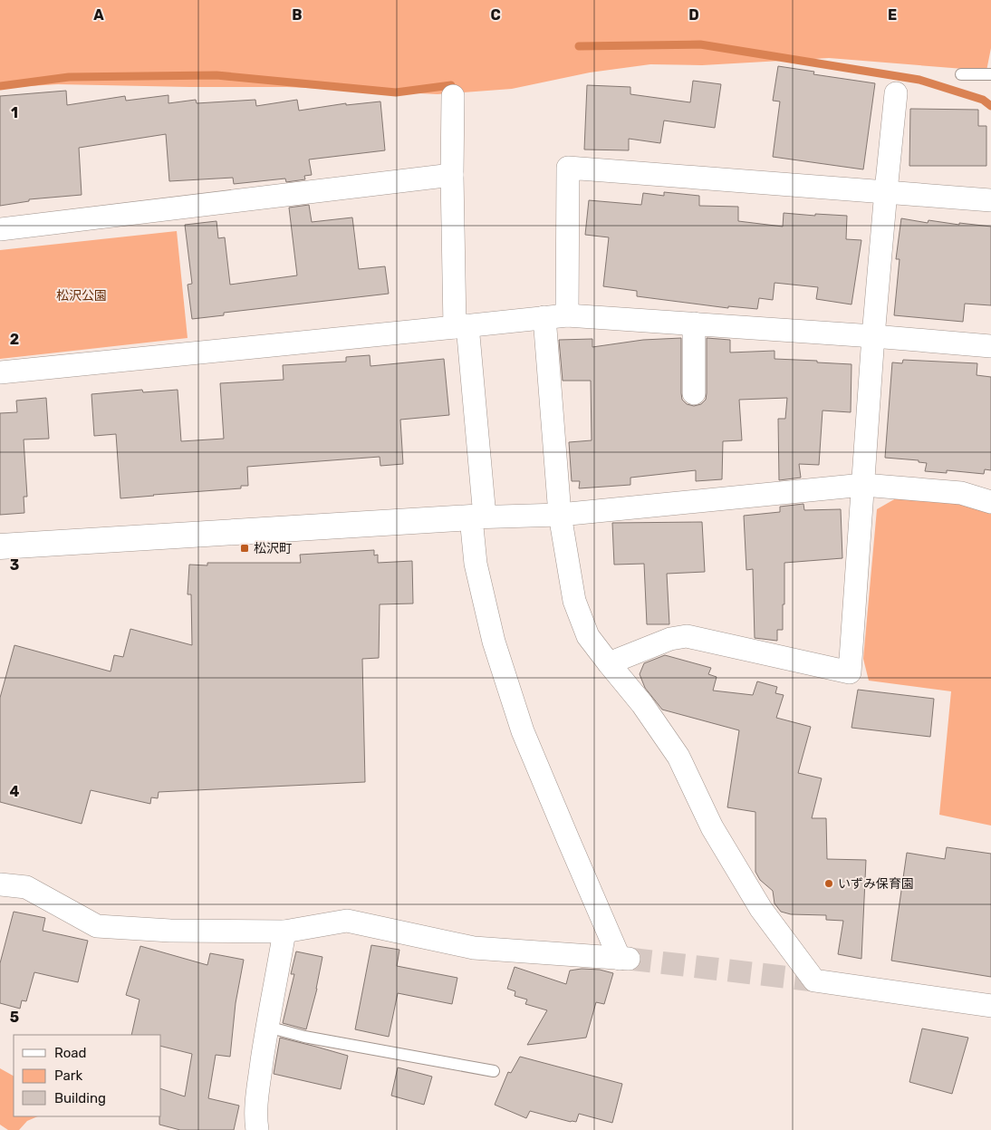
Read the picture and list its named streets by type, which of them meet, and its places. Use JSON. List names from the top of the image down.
{
  "parks": ["松沢公園"],
  "places": {
    "transit": ["松沢町"],
    "other": ["いずみ保育園"]
  },
  "legend": ["Road", "Park", "Building"],
  "grid": {
    "columns": [
      "A",
      "B",
      "C",
      "D",
      "E"
    ],
    "rows": [
      "1",
      "2",
      "3",
      "4",
      "5"
    ]
  }
}
